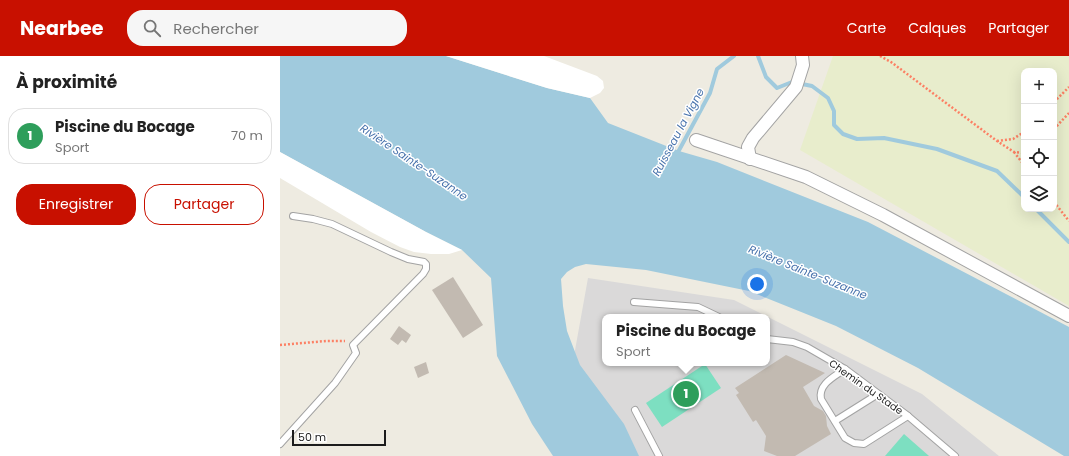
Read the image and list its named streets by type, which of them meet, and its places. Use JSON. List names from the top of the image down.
{
  "streets": {
    "lane": ["Chemin du Stade"]
  },
  "water": ["Ruisseau la Vigne", "Rivière Sainte-Suzanne"],
  "scale_bar": "50 m",
  "page": {
    "header": "Nearbee",
    "search": "Rechercher",
    "nav": ["Carte", "Calques", "Partager"],
    "heading": "À proximité",
    "map_buttons": ["+", "−"],
    "list": [
      {
        "mark": "1",
        "name": "Piscine du Bocage",
        "note": "Sport",
        "value": "70 m"
      }
    ],
    "buttons": ["Enregistrer", "Partager"],
    "popup": ["Piscine du Bocage", "Sport"],
    "pins": "1",
    "scale": "50 m"
  }
}
